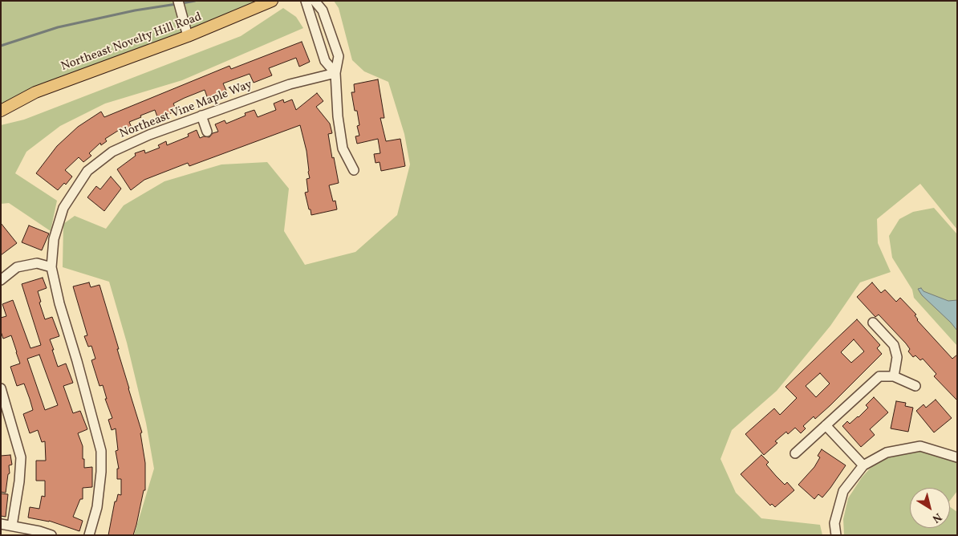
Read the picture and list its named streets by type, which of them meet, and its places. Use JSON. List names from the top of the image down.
{
  "streets": {
    "main road": ["Northeast Novelty Hill Road"],
    "street": ["Northeast Vine Maple Way"]
  },
  "north": "bottom right"
}
